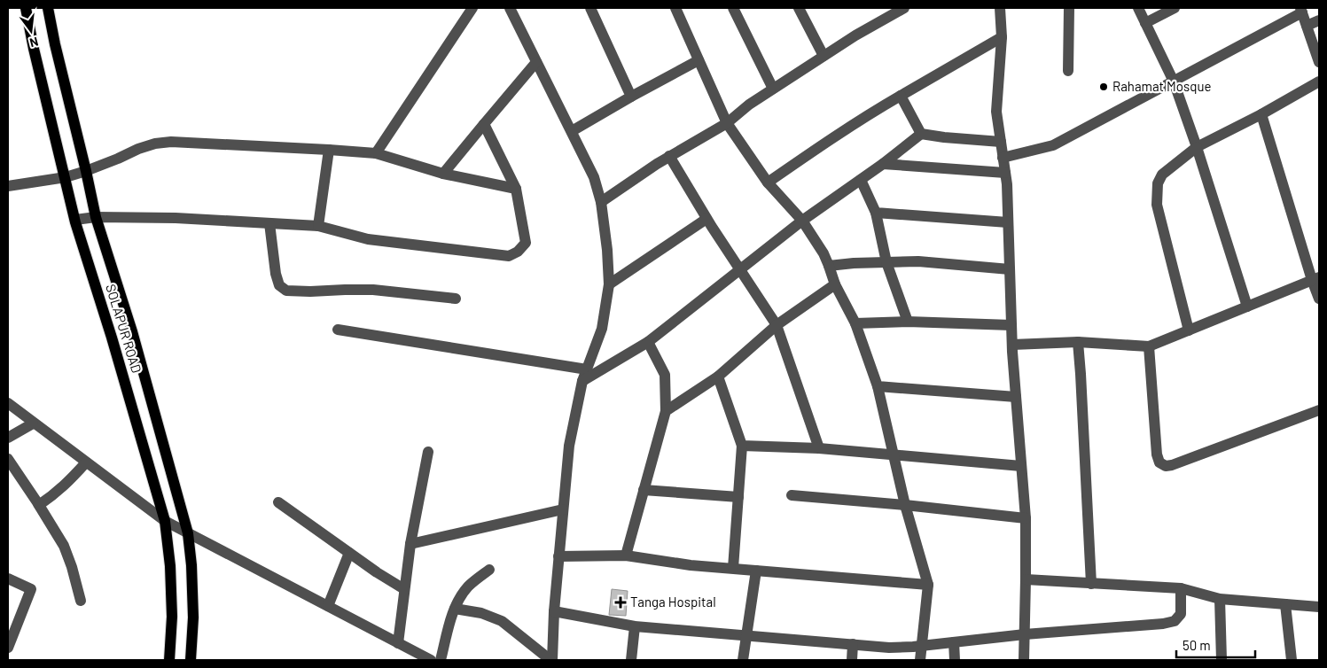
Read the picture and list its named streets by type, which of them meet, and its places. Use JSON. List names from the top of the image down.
{
  "streets": {
    "main road": ["SOLAPUR ROAD"]
  },
  "places": {
    "other": ["Rahamat Mosque"],
    "health": ["Tanga Hospital"]
  },
  "scale_bar": "50 m",
  "north": "bottom"
}
